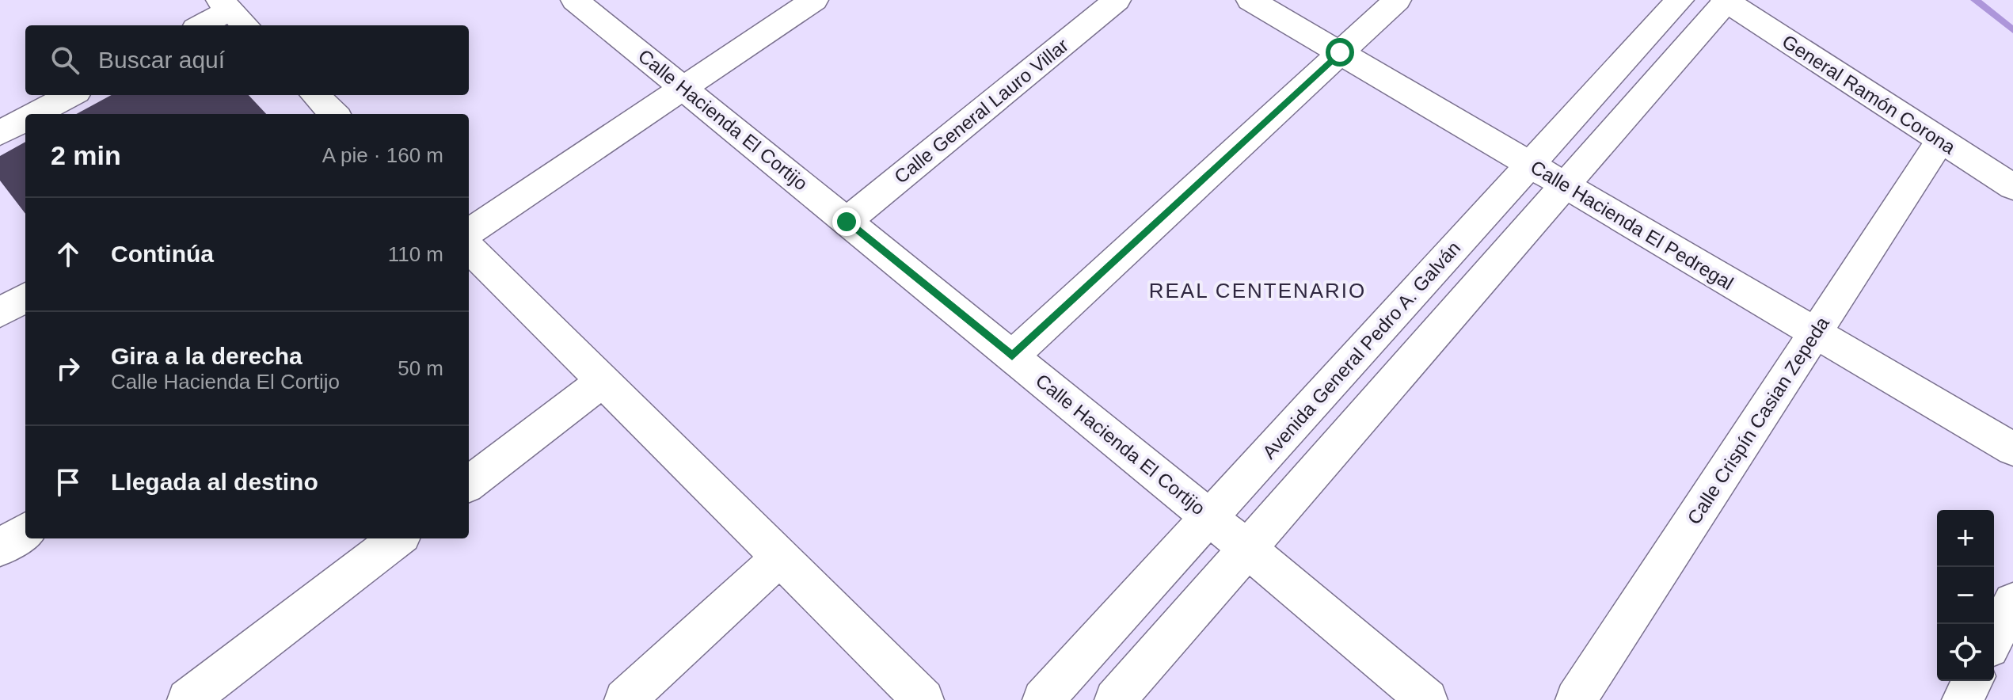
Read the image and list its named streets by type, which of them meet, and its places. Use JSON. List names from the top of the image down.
{
  "streets": {
    "street": [
      "General Ramón Corona",
      "Calle General Lauro Villar",
      "Calle Hacienda El Cortijo",
      "Calle Hacienda El Pedregal",
      "Avenida General Pedro A. Galván",
      "Calle Crispín Casian Zepeda"
    ]
  },
  "crossings": [
    ["General Ramón Corona", "Calle Crispín Casian Zepeda"],
    ["Calle General Lauro Villar", "Calle Hacienda El Cortijo"],
    ["Calle Hacienda El Cortijo", "Avenida General Pedro A. Galván"],
    ["Calle Hacienda El Pedregal", "Avenida General Pedro A. Galván"],
    ["Calle Hacienda El Pedregal", "Calle Crispín Casian Zepeda"]
  ],
  "districts": ["REAL CENTENARIO"],
  "page": {
    "search": "Buscar aquí",
    "heading": ["2 min", "A pie · 160 m"],
    "list": [
      ["Continúa", "110 m"],
      ["Gira a la derecha", "Calle Hacienda El Cortijo", "50 m"],
      "Llegada al destino"
    ],
    "map_buttons": ["+", "−"]
  }
}
